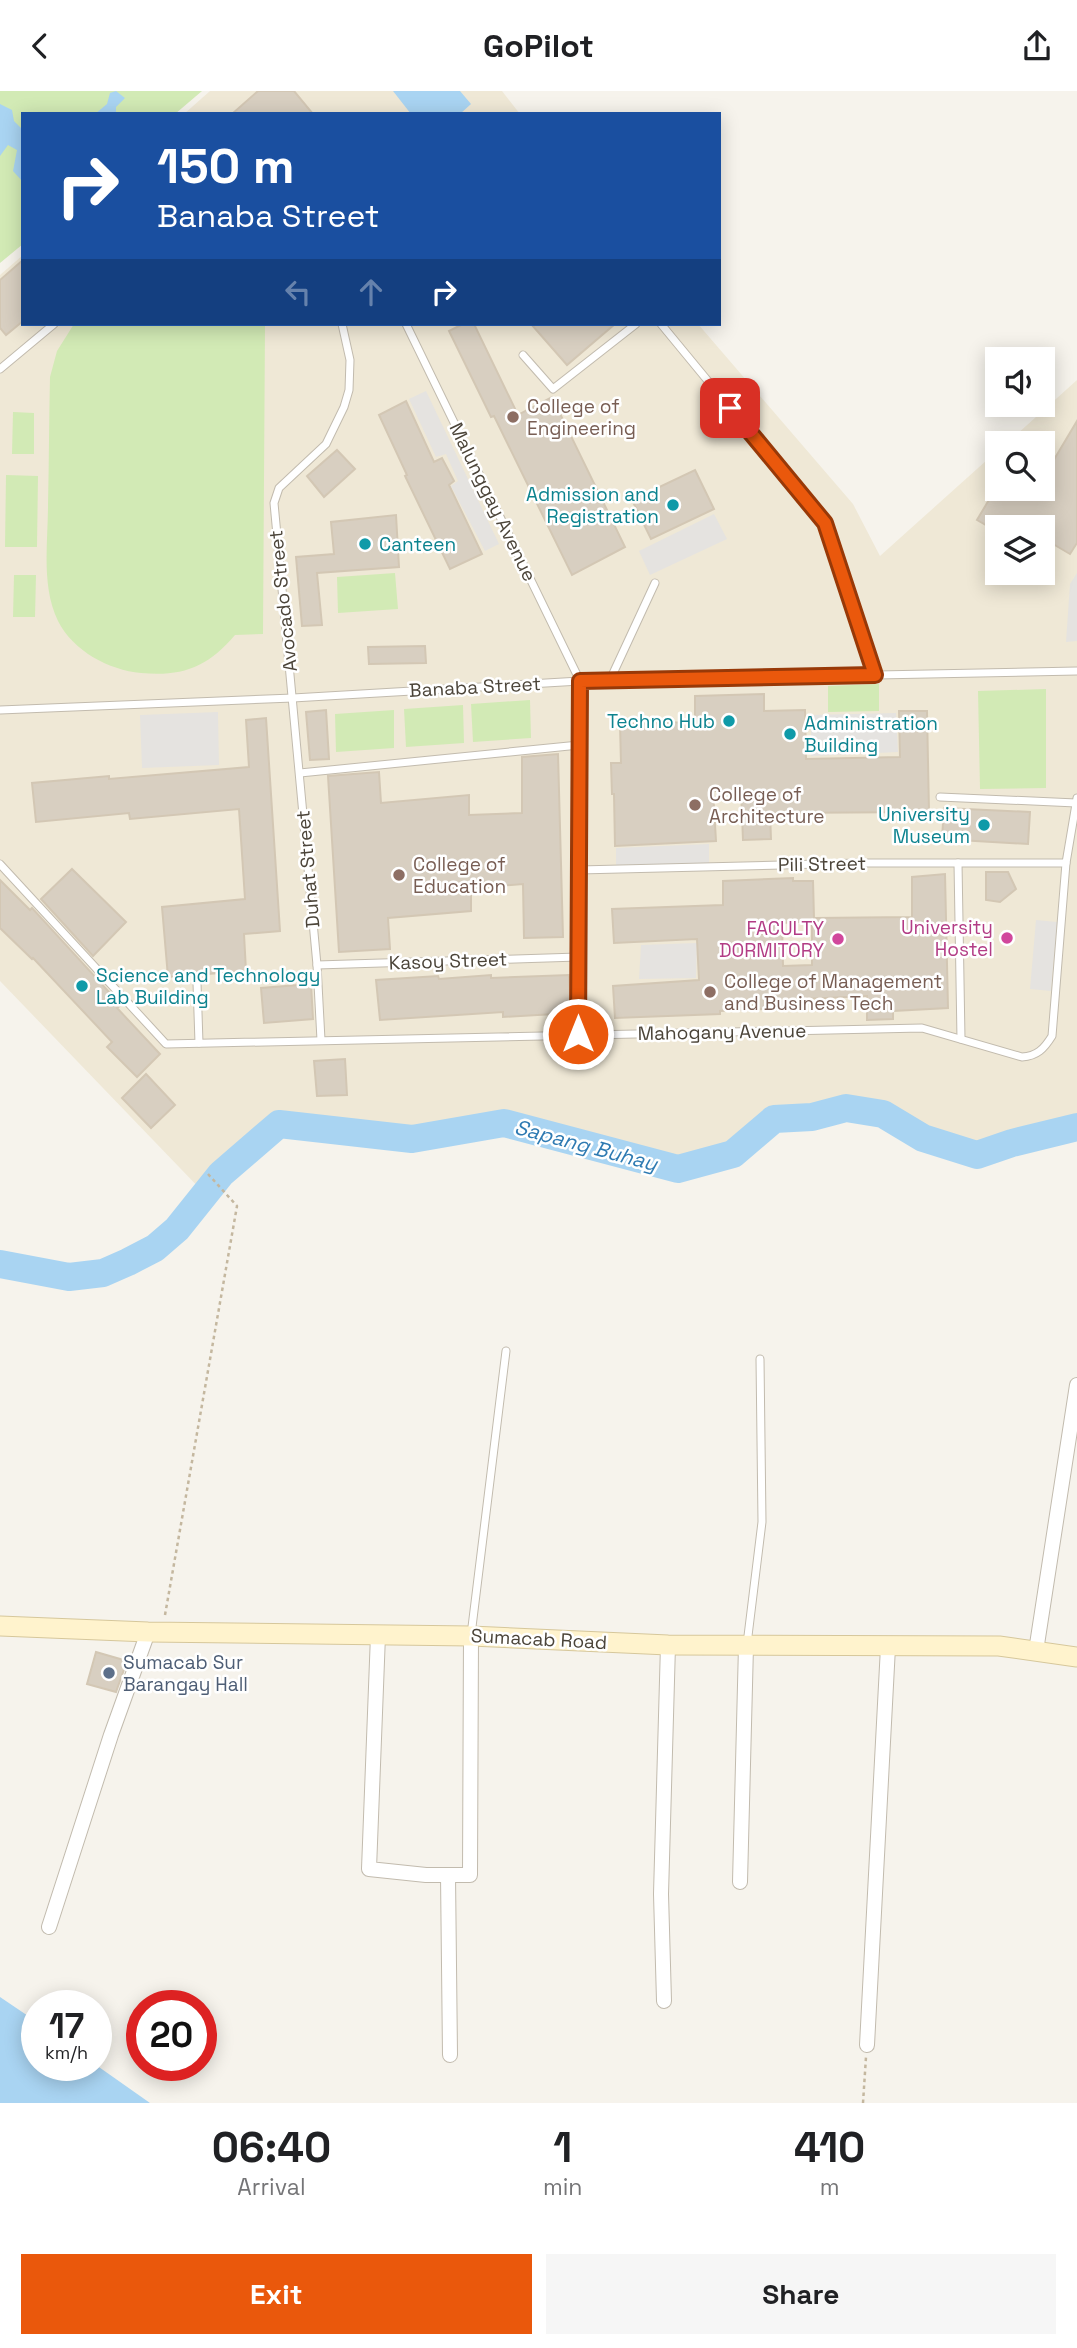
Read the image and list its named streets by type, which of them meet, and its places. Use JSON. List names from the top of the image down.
{
  "streets": {
    "main road": ["Sumacab Road"],
    "lane": [
      "Malunggay Avenue",
      "Avocado Street",
      "Banaba Street",
      "Pili Street",
      "Duhat Street",
      "Kasoy Street",
      "Mahogany Avenue"
    ]
  },
  "crossings": [
    ["Malunggay Avenue", "Banaba Street"],
    ["Avocado Street", "Banaba Street"],
    ["Avocado Street", "Duhat Street"],
    ["Banaba Street", "Duhat Street"],
    ["Pili Street", "Mahogany Avenue"],
    ["Duhat Street", "Kasoy Street"],
    ["Duhat Street", "Mahogany Avenue"]
  ],
  "water": ["Sapang Buhay"],
  "places": [
    "College of Engineering",
    "Admission and Registration",
    "Canteen",
    "Techno Hub",
    "Administration Building",
    "College of Architecture",
    "University Museum",
    "College of Education",
    "University Hostel",
    "FACULTY DORMITORY",
    "Science and Technology Lab Building",
    "College of Management and Business Tech",
    "Sumacab Sur Barangay Hall"
  ],
  "page": {
    "header": "GoPilot",
    "turn": ["150 m", "Banaba Street"],
    "speed": "17 km/h",
    "limit": "20",
    "eta": [
      "06:40",
      "Arrival",
      "1",
      "min",
      "410",
      "m"
    ],
    "buttons": ["Exit", "Share"]
  }
}
